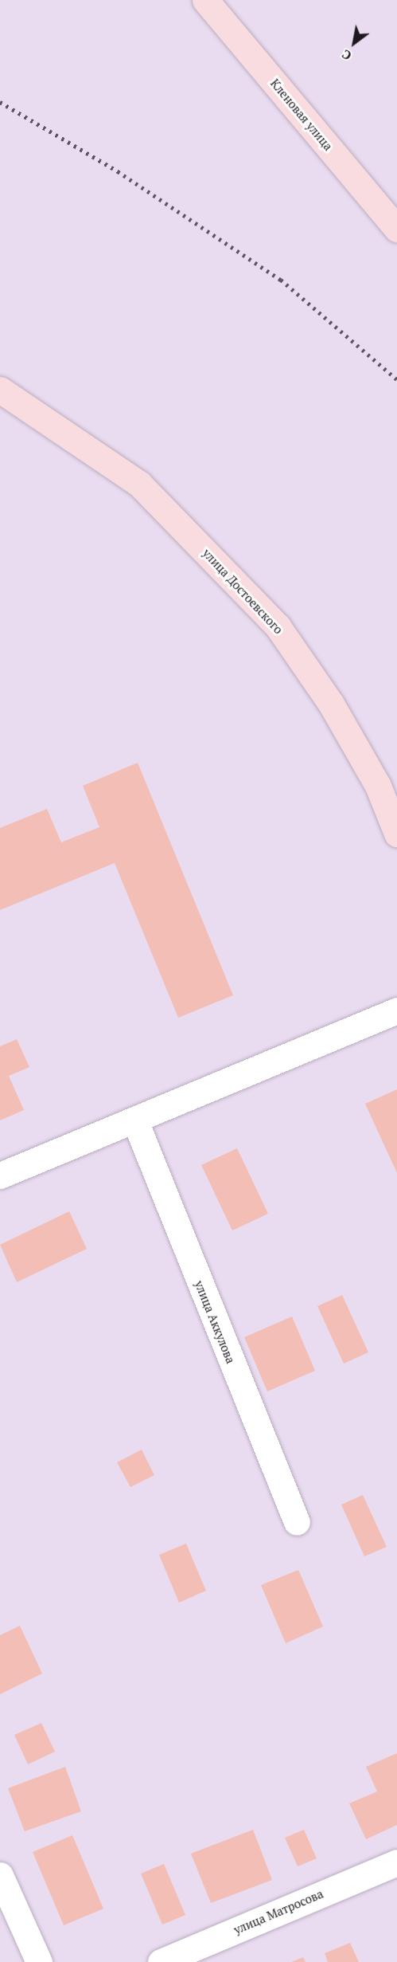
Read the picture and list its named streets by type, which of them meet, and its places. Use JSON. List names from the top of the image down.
{
  "streets": {
    "main road": ["Кленовая улица", "улица Достоевского"],
    "street": ["улица Аккулова", "улица Матросова"]
  },
  "north": "bottom left"
}
